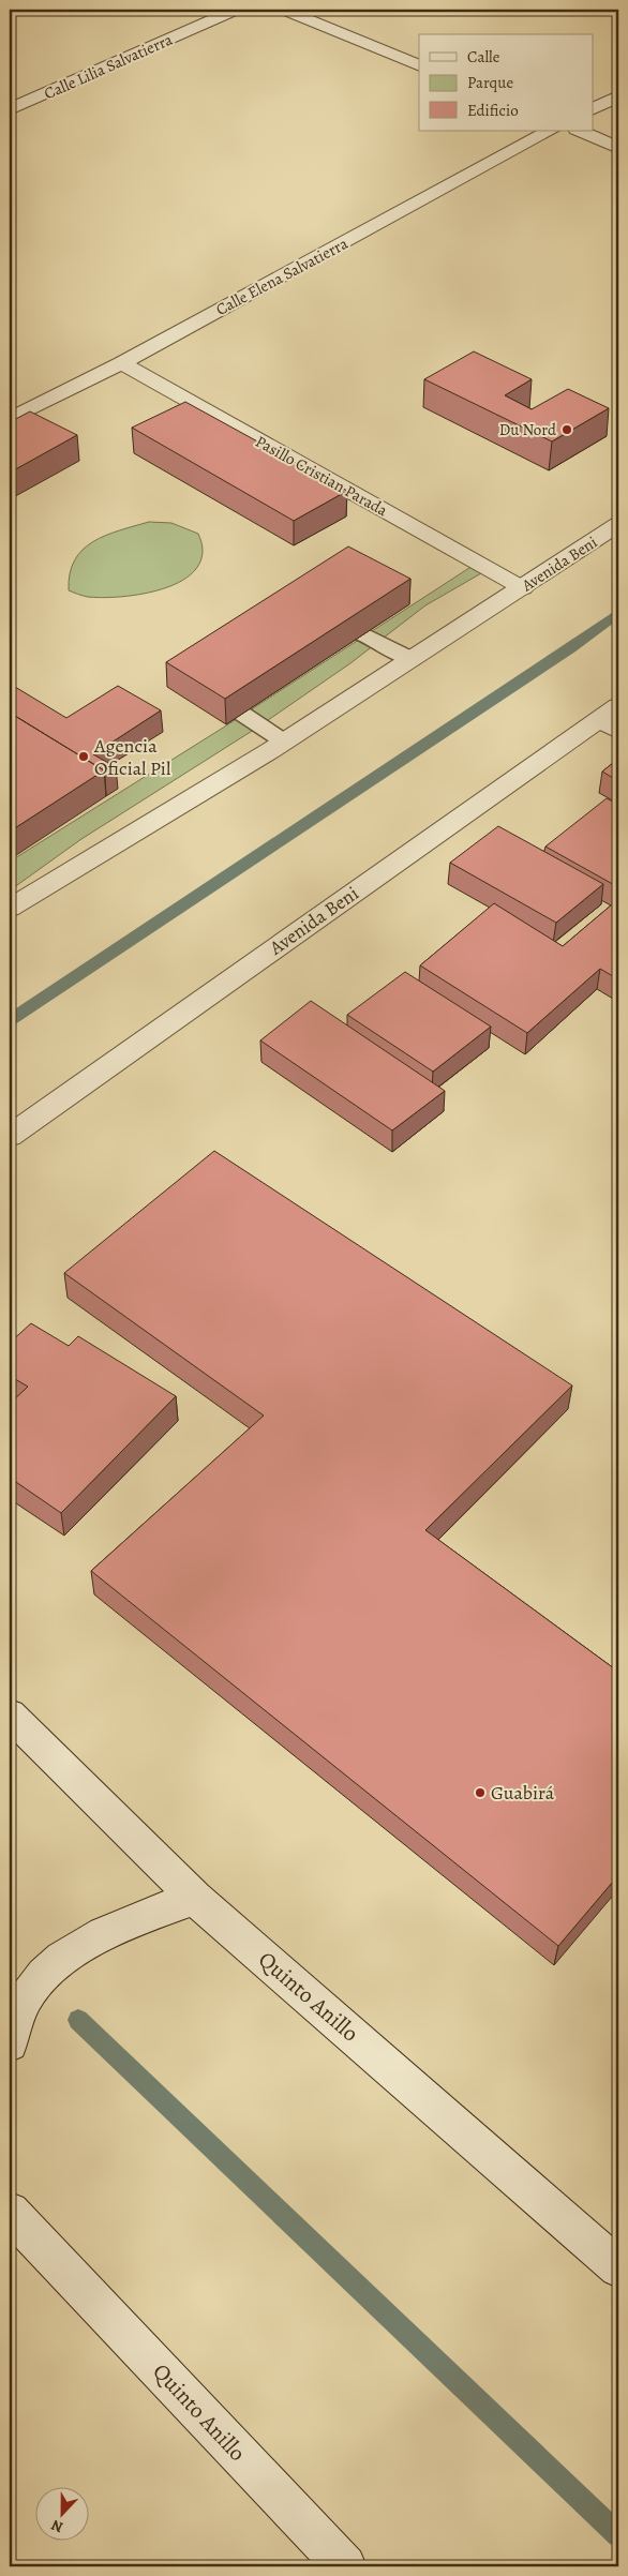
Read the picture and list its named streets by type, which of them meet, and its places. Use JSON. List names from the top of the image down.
{
  "streets": {
    "street": [
      "Calle Lilia Salvatierra",
      "Calle Elena Salvatierra",
      "Pasillo Cristian Parada",
      "Avenida Beni",
      "Quinto Anillo"
    ]
  },
  "crossings": [
    ["Calle Elena Salvatierra", "Pasillo Cristian Parada"],
    ["Pasillo Cristian Parada", "Avenida Beni"]
  ],
  "places": ["Du Nord", "Agencia Oficial Pil", "Guabirá"],
  "legend": ["Calle", "Parque", "Edificio"],
  "north": "bottom"
}
